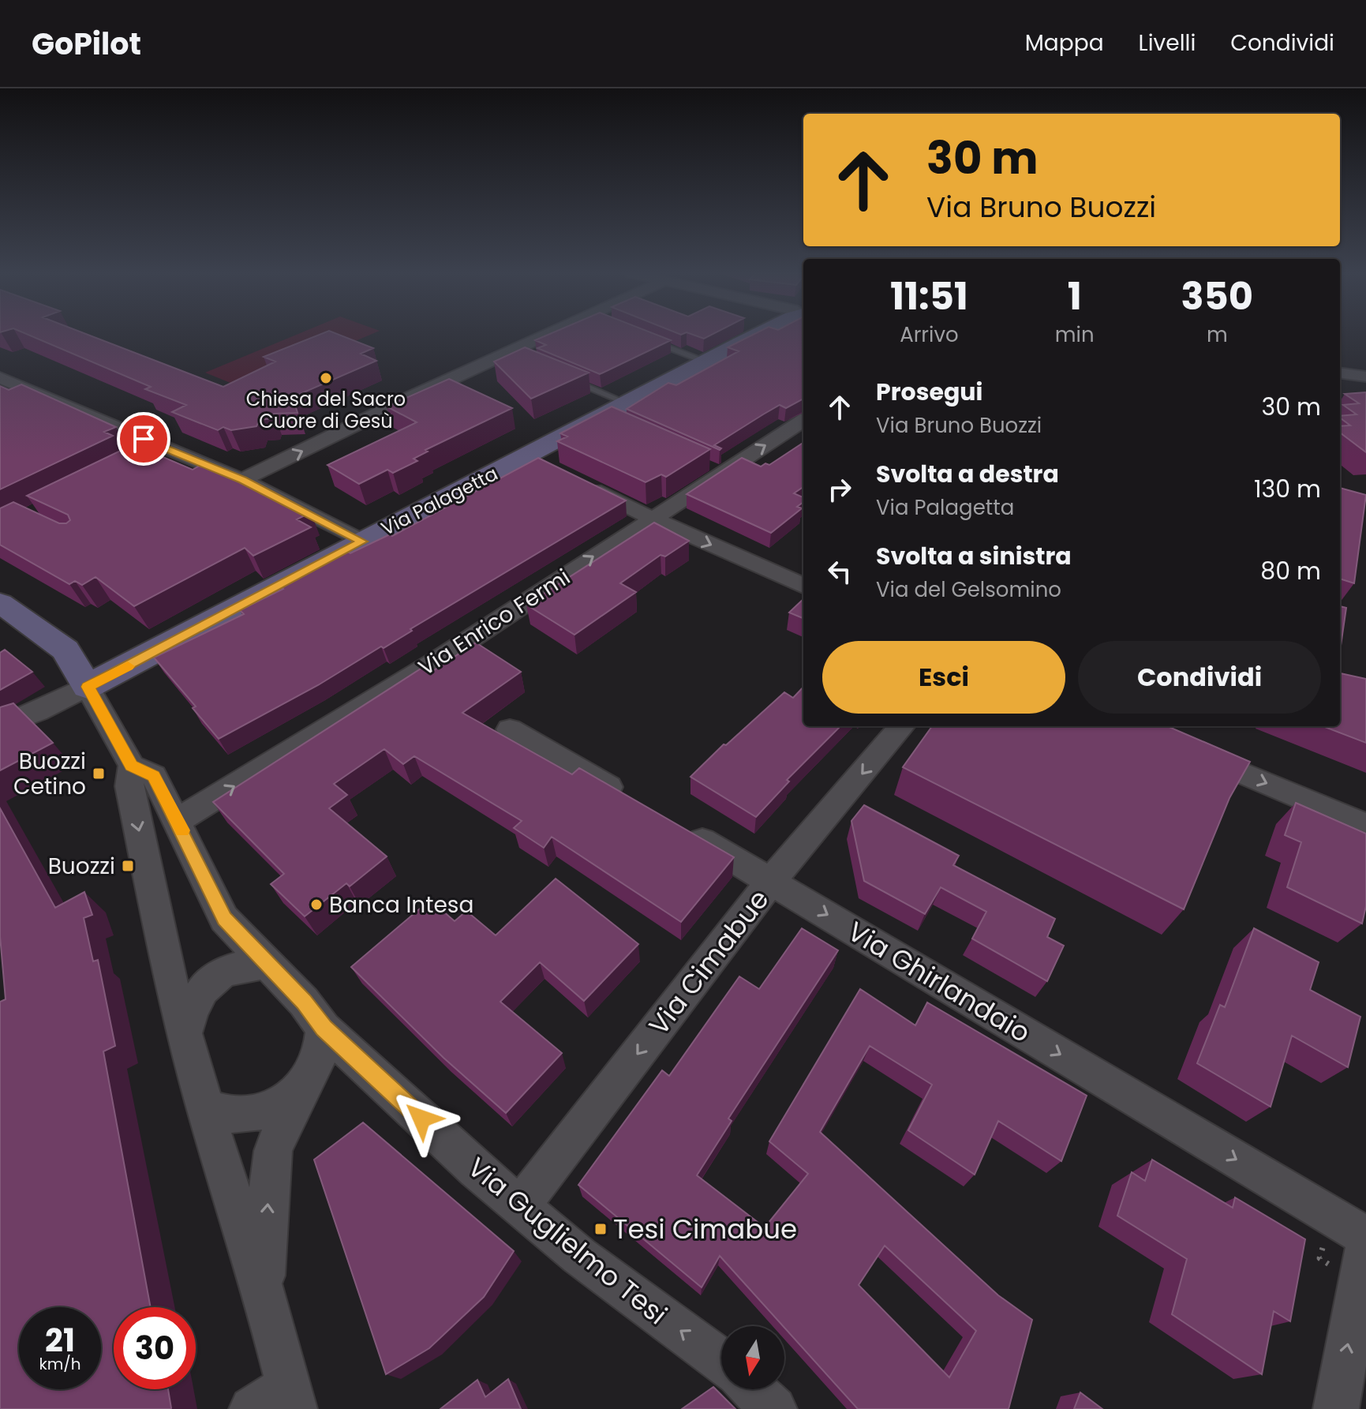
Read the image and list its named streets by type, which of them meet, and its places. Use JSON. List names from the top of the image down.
{
  "streets": {
    "street": [
      "Via Palagetta",
      "Via Enrico Fermi",
      "Via Cimabue",
      "Via Ghirlandaio",
      "Via Guglielmo Tesi"
    ]
  },
  "crossings": [
    ["Via Cimabue", "Via Ghirlandaio"],
    ["Via Cimabue", "Via Guglielmo Tesi"]
  ],
  "one_way": [
    "Via Enrico Fermi",
    "Via Cimabue",
    "Via Ghirlandaio",
    "Via Guglielmo Tesi"
  ],
  "places": {
    "other": ["Chiesa del Sacro Cuore di Gesù", "Banca Intesa"],
    "transit": ["Buozzi Cetino", "Buozzi", "Tesi Cimabue"]
  },
  "north": "bottom",
  "page": {
    "header": "GoPilot",
    "nav": ["Mappa", "Livelli", "Condividi"],
    "turn": ["30 m", "Via Bruno Buozzi"],
    "eta": [
      "11:51",
      "Arrivo",
      "1",
      "min",
      "350",
      "m"
    ],
    "list": [
      {
        "name": "Prosegui",
        "note": "Via Bruno Buozzi",
        "value": "30 m"
      },
      {
        "name": "Svolta a destra",
        "note": "Via Palagetta",
        "value": "130 m"
      },
      {
        "name": "Svolta a sinistra",
        "note": "Via del Gelsomino",
        "value": "80 m"
      }
    ],
    "buttons": ["Esci", "Condividi"],
    "speed": "21 km/h",
    "limit": "30"
  }
}
